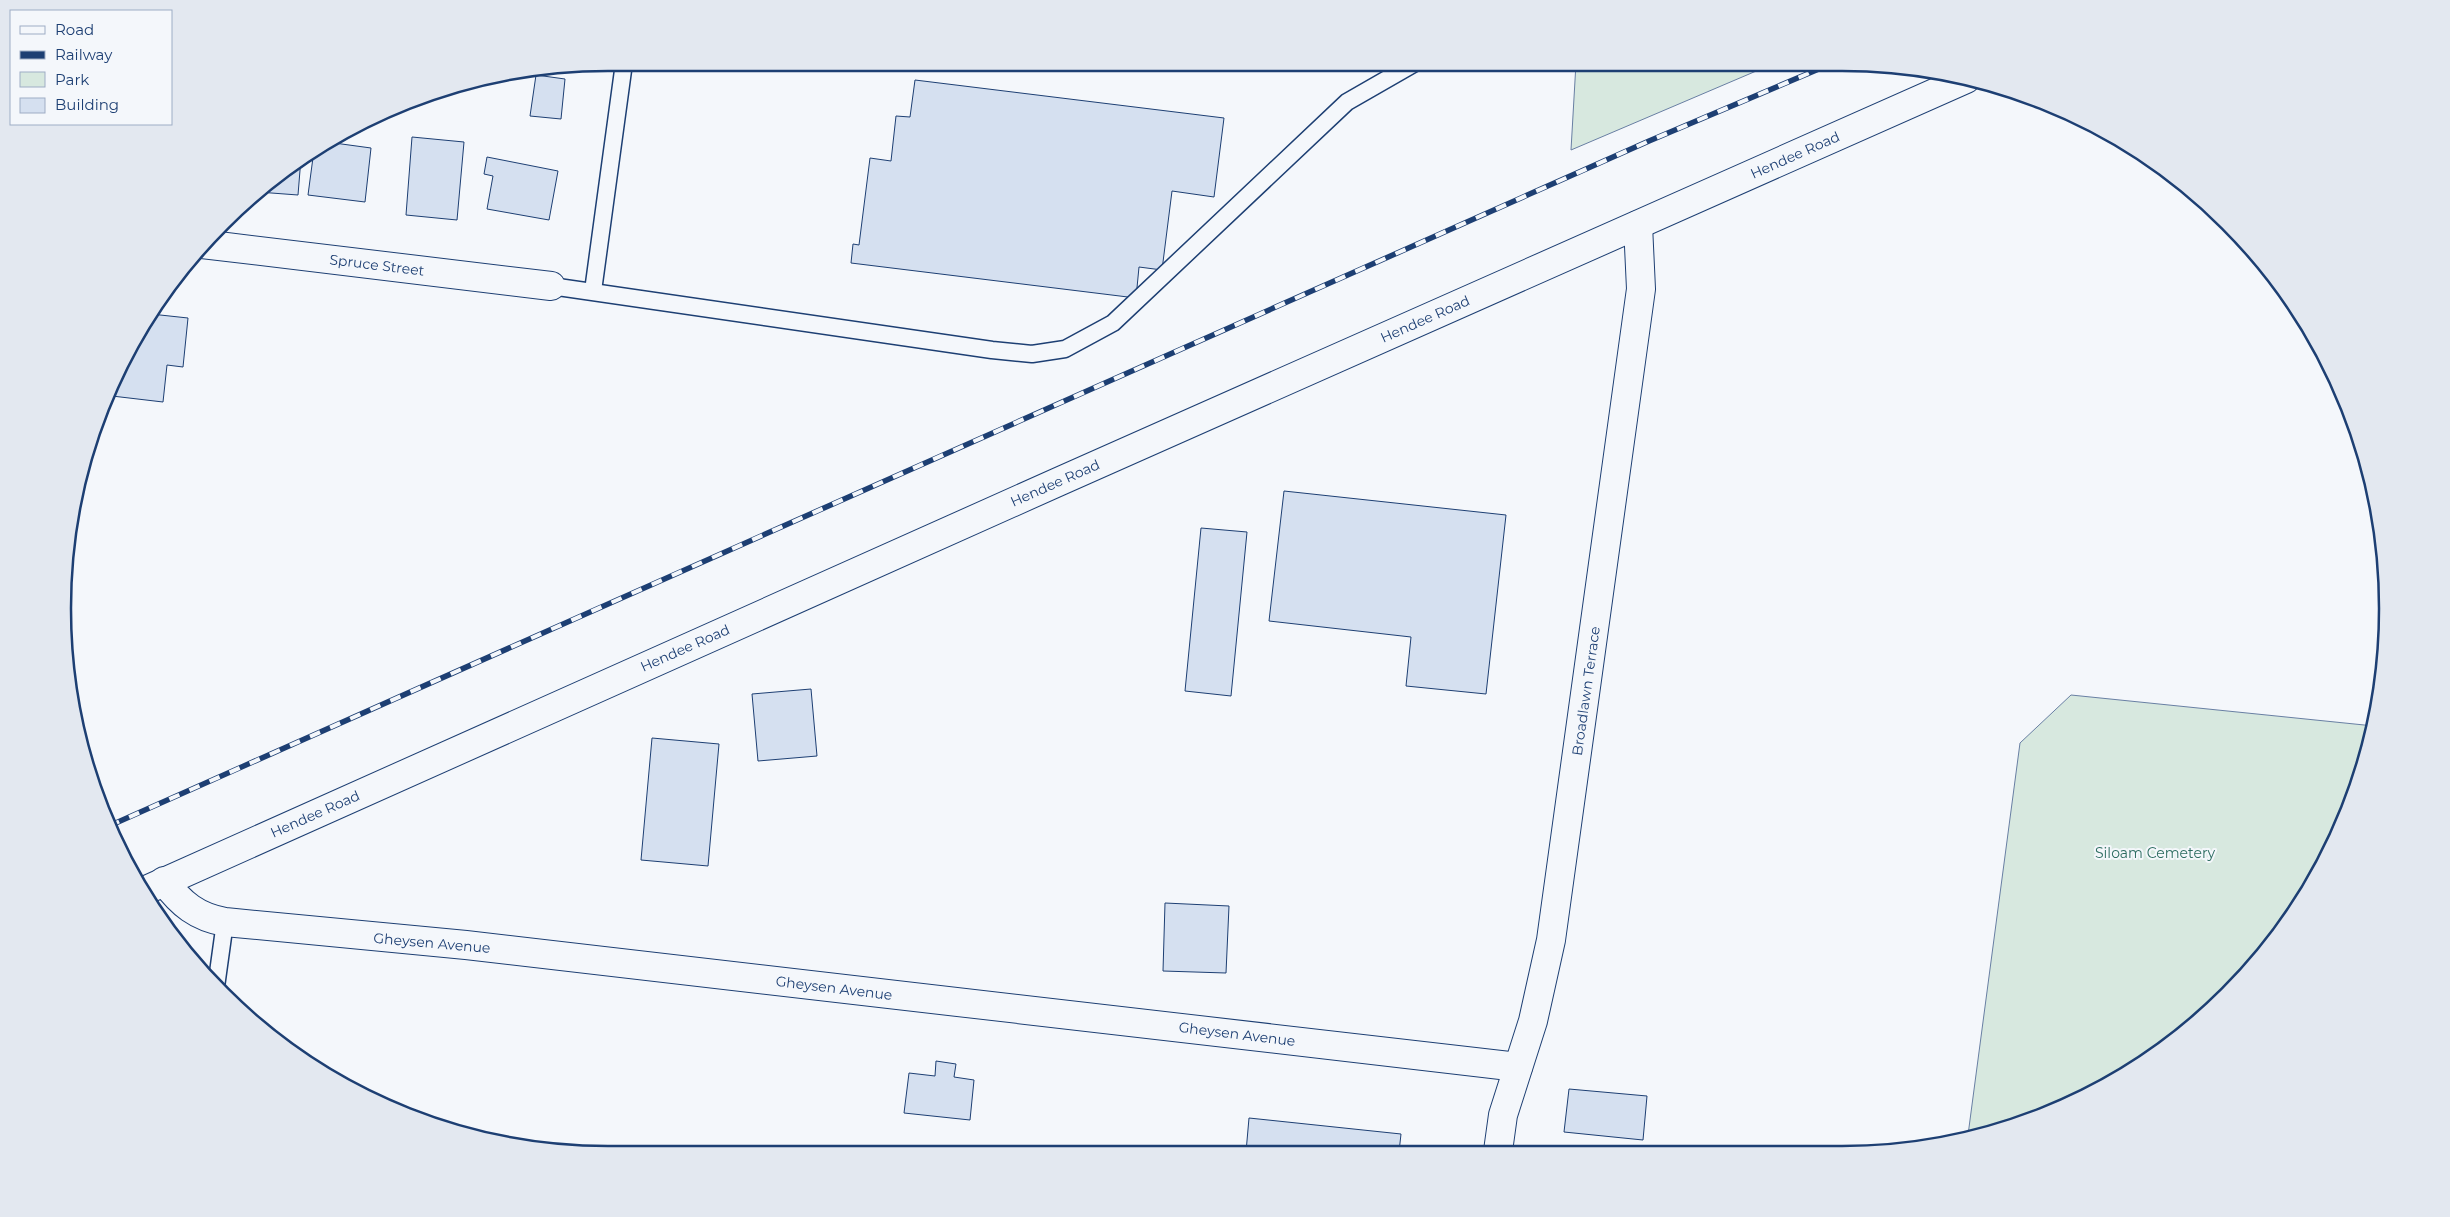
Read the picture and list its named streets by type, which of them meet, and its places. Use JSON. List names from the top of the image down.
{
  "streets": {
    "street": [
      "Hendee Road",
      "Spruce Street",
      "Broadlawn Terrace",
      "Gheysen Avenue"
    ]
  },
  "crossings": [
    ["Hendee Road", "Broadlawn Terrace"],
    ["Hendee Road", "Gheysen Avenue"],
    ["Broadlawn Terrace", "Gheysen Avenue"]
  ],
  "parks": ["Siloam Cemetery"],
  "legend": [
    "Road",
    "Railway",
    "Park",
    "Building"
  ]
}
